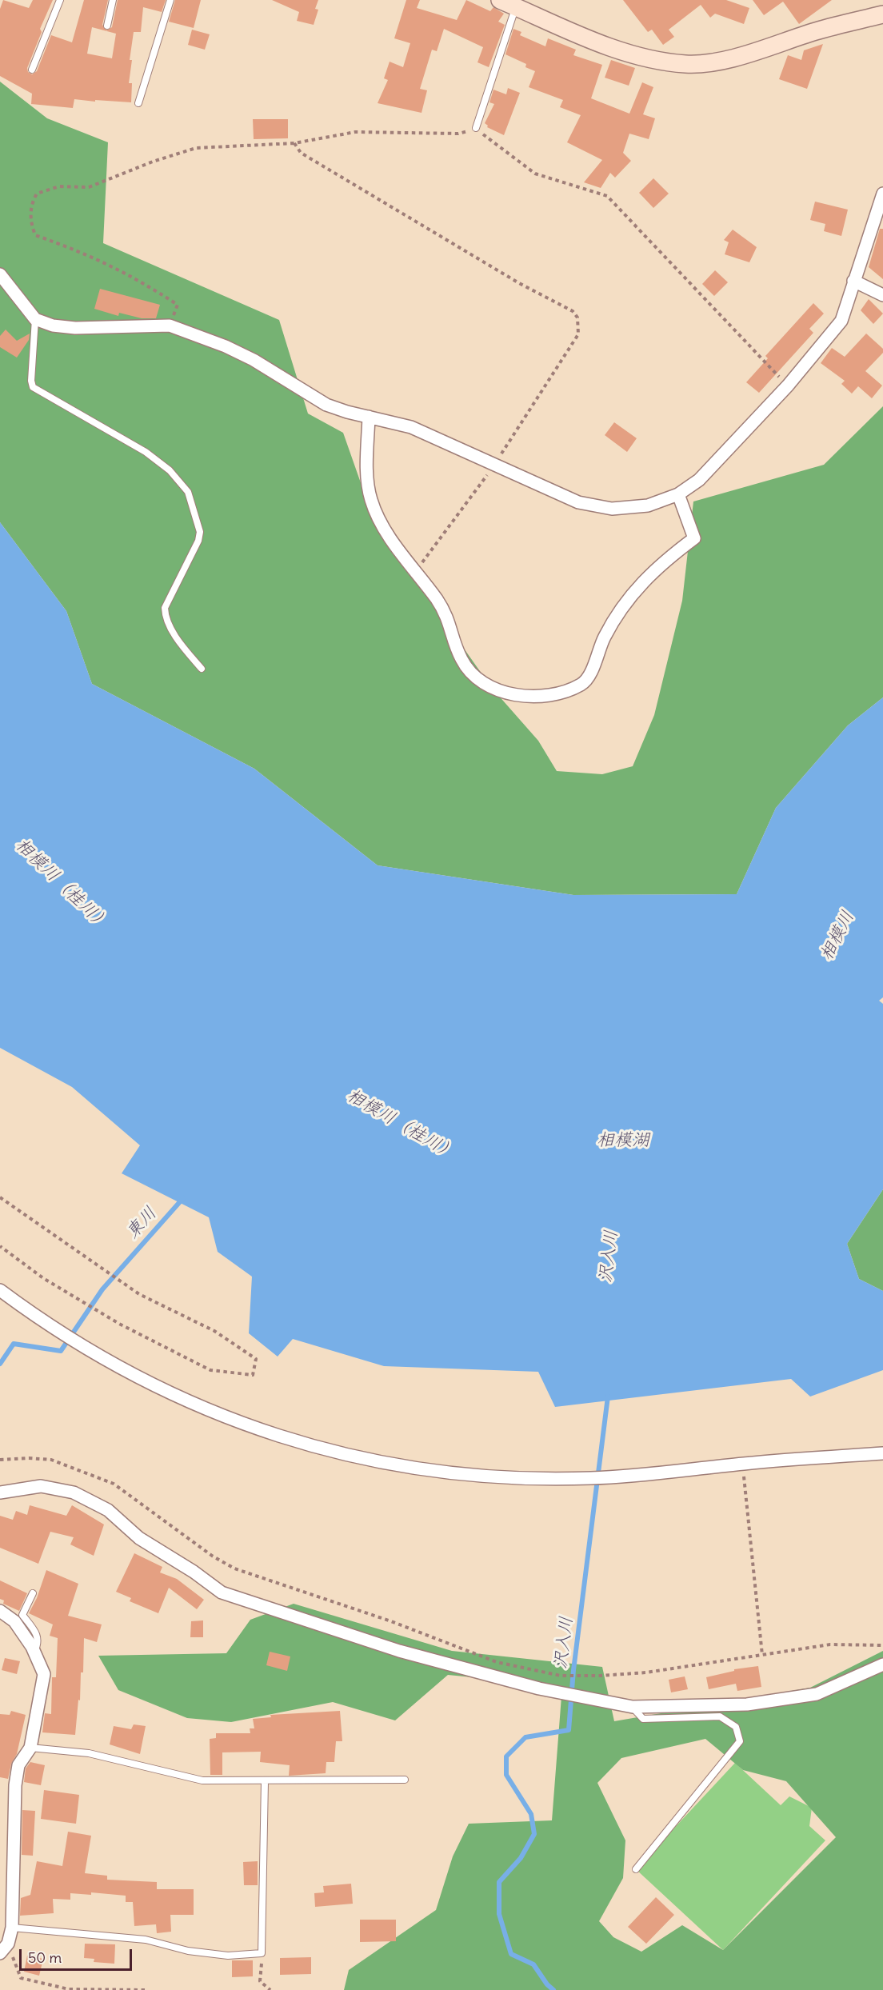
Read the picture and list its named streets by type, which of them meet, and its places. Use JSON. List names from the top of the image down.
{
  "water": [
    "相模川（桂川）",
    "相模川",
    "相模湖",
    "東川",
    "沢入川"
  ],
  "scale_bar": "50 m"
}
